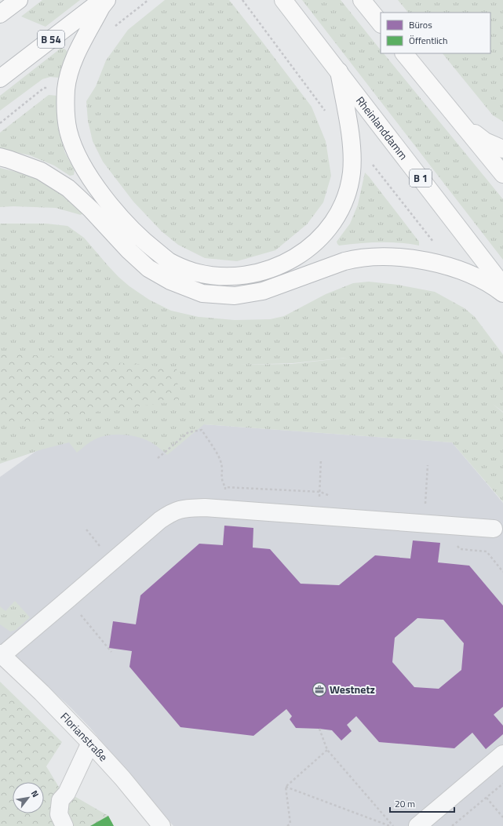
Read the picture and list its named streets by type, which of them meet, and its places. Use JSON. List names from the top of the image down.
{
  "streets": {
    "main road": ["B 54", "Rheinlanddamm", "B 1"],
    "street": ["Florianstraße"]
  },
  "places": {
    "office": ["Westnetz"]
  },
  "legend": ["Büros", "Öffentlich"],
  "scale_bar": "20 m",
  "north": "top right"
}
